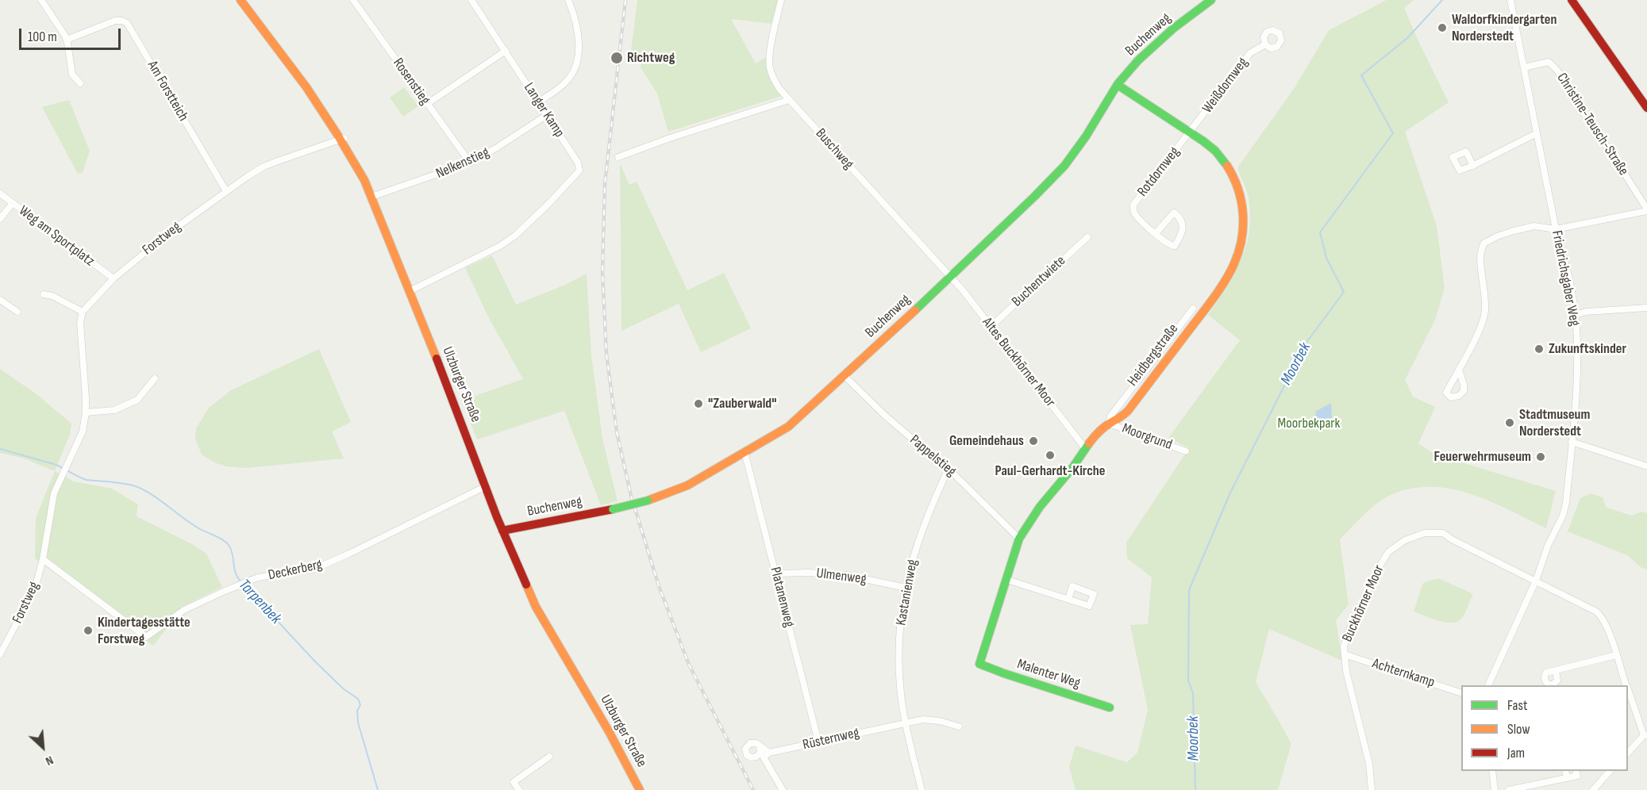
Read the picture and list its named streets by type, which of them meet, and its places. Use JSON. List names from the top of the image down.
{
  "streets": {
    "street": [
      "Buchenweg",
      "Rosenstieg",
      "Weißdornweg",
      "Am Forstteich",
      "Langer Kamp",
      "Christine-Teusch-Straße",
      "Buschweg",
      "Nelkenstieg",
      "Rotdornweg",
      "Weg am Sportplatz",
      "Forstweg",
      "Friedrichsgaber Weg",
      "Buchentwiete",
      "Heidbergstraße",
      "Altes Buckhörner Moor",
      "Ulzburger Straße",
      "Moorgrund",
      "Pappelstieg",
      "Deckerberg",
      "Ulmenweg",
      "Kastanienweg",
      "Platanenweg",
      "Buckhörner Moor",
      "Achternkamp",
      "Malenter Weg",
      "Rüsternweg"
    ]
  },
  "crossings": [
    ["Buchenweg", "Buschweg"],
    ["Buchenweg", "Heidbergstraße"],
    ["Buchenweg", "Altes Buckhörner Moor"],
    ["Buchenweg", "Ulzburger Straße"],
    ["Buchenweg", "Pappelstieg"],
    ["Buchenweg", "Platanenweg"],
    ["Rosenstieg", "Nelkenstieg"],
    ["Weißdornweg", "Rotdornweg"],
    ["Weißdornweg", "Heidbergstraße"],
    ["Am Forstteich", "Forstweg"],
    ["Langer Kamp", "Nelkenstieg"],
    ["Langer Kamp", "Ulzburger Straße"],
    ["Christine-Teusch-Straße", "Friedrichsgaber Weg"],
    ["Buschweg", "Altes Buckhörner Moor"],
    ["Nelkenstieg", "Ulzburger Straße"],
    ["Rotdornweg", "Heidbergstraße"],
    ["Weg am Sportplatz", "Forstweg"],
    ["Forstweg", "Ulzburger Straße"],
    ["Forstweg", "Deckerberg"],
    ["Friedrichsgaber Weg", "Buckhörner Moor"],
    ["Buchentwiete", "Altes Buckhörner Moor"],
    ["Heidbergstraße", "Altes Buckhörner Moor"],
    ["Heidbergstraße", "Moorgrund"],
    ["Heidbergstraße", "Pappelstieg"],
    ["Heidbergstraße", "Malenter Weg"],
    ["Ulzburger Straße", "Deckerberg"],
    ["Pappelstieg", "Kastanienweg"],
    ["Ulmenweg", "Kastanienweg"],
    ["Ulmenweg", "Platanenweg"],
    ["Kastanienweg", "Rüsternweg"],
    ["Platanenweg", "Rüsternweg"],
    ["Buckhörner Moor", "Achternkamp"]
  ],
  "water": ["Moorbek", "Tarpenbek"],
  "parks": ["Moorbekpark"],
  "places": [
    "Waldorfkindergarten Norderstedt",
    "Richtweg",
    "Zukunftskinder",
    "\"Zauberwald\"",
    "Stadtmuseum Norderstedt",
    "Gemeindehaus",
    "Paul-Gerhardt-Kirche",
    "Feuerwehrmuseum",
    "Kindertagesstätte Forstweg"
  ],
  "legend": ["Fast", "Slow", "Jam"],
  "scale_bar": "100 m",
  "north": "bottom right"
}
